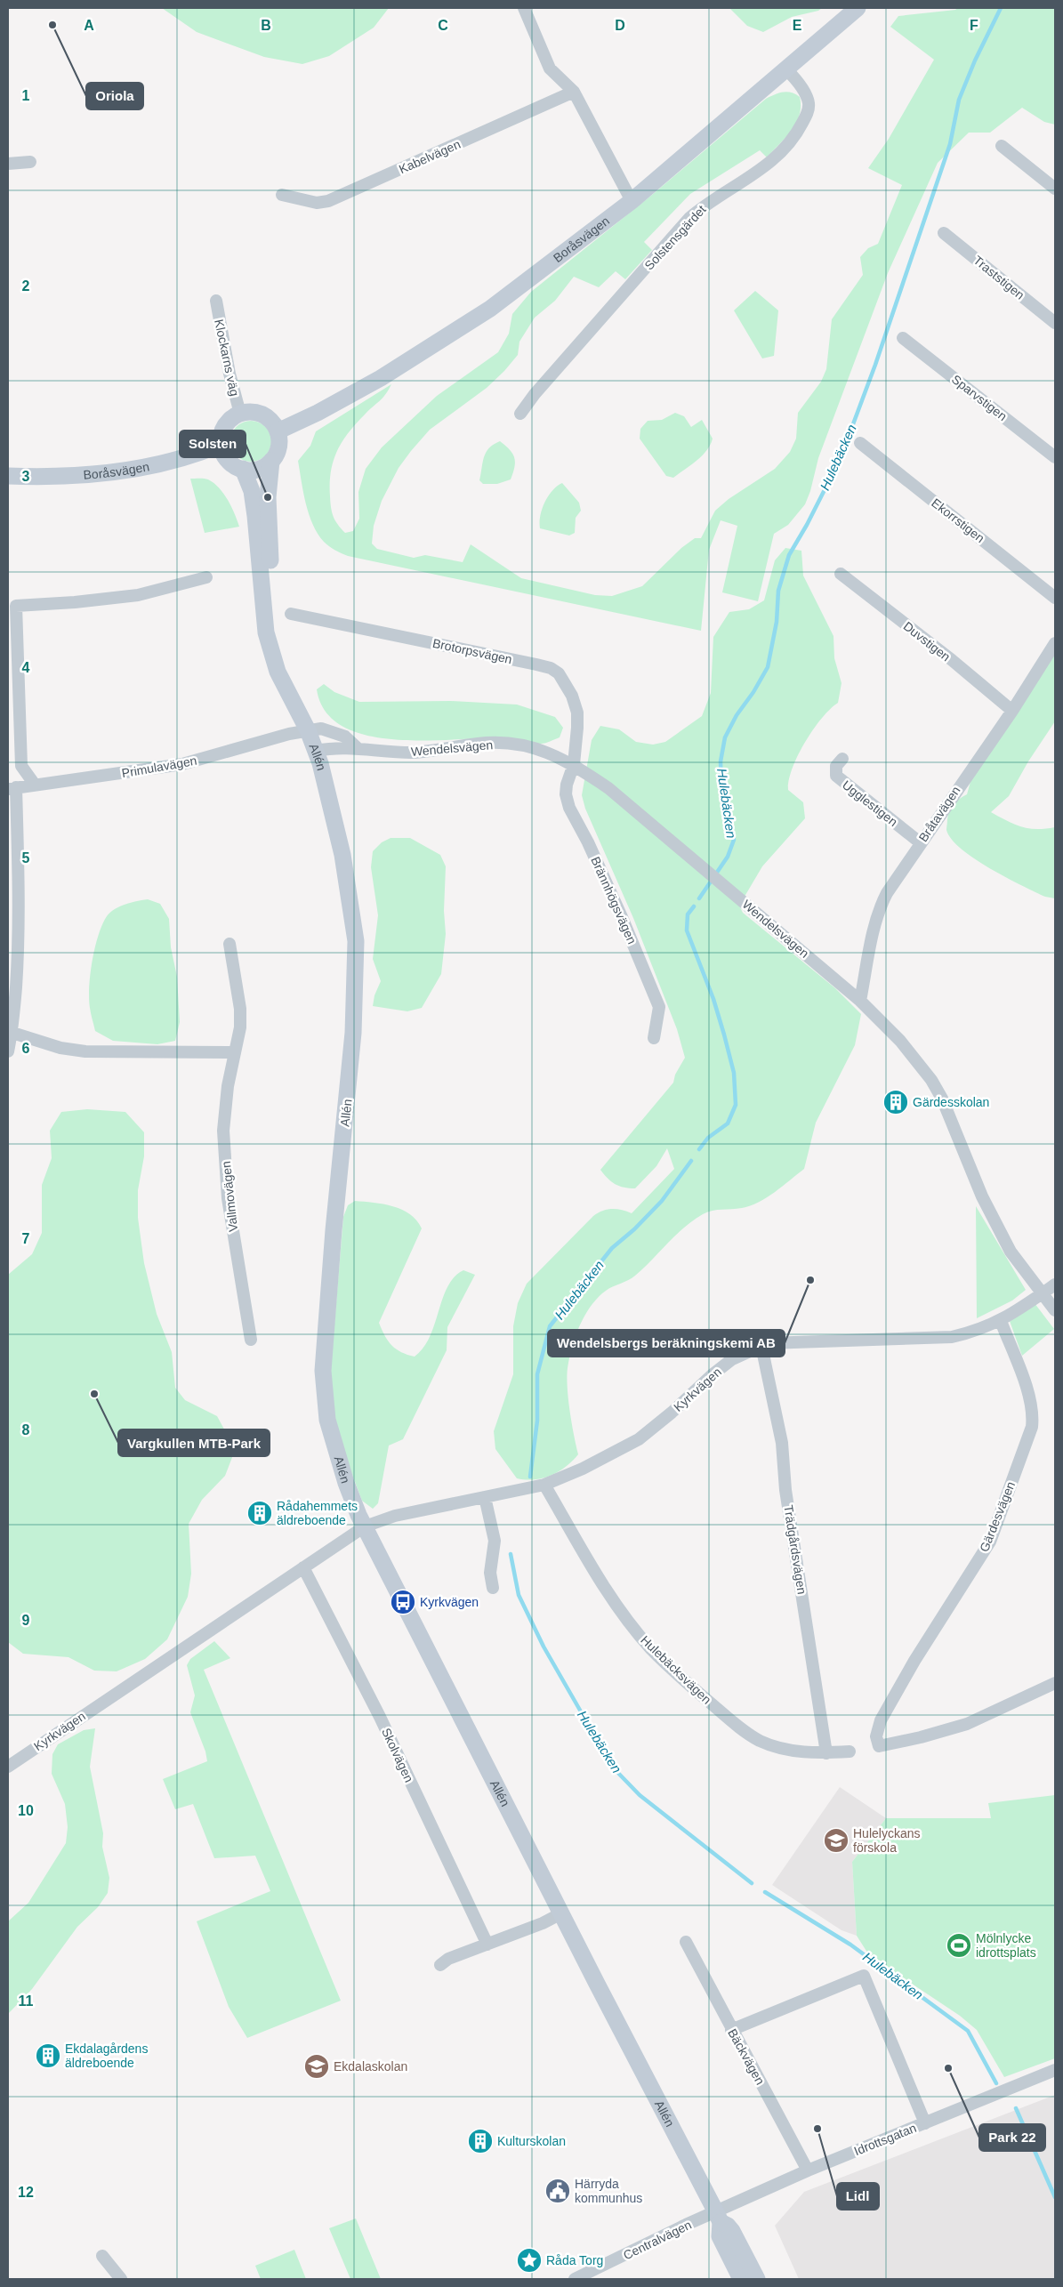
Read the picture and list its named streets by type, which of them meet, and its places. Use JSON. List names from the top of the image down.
{
  "streets": {
    "street": [
      "Kabelvägen",
      "Solstensgärdet",
      "Boråsvägen",
      "Traststigen",
      "Klockarns väg",
      "Sparvstigen",
      "Ekorrstigen",
      "Duvstigen",
      "Brotorpsvägen",
      "Wendelsvägen",
      "Allén",
      "Primulavägen",
      "Ugglestigen",
      "Bråtavägen",
      "Brännhögsvägen",
      "Vallmovägen",
      "Kyrkvägen",
      "Gärdesvägen",
      "Trädgårdsvägen",
      "Hulebäcksvägen",
      "Skolvägen",
      "Bäckvägen",
      "Idrottsgatan",
      "Centralvägen"
    ]
  },
  "crossings": [
    ["Solstensgärdet", "Boråsvägen"],
    ["Boråsvägen", "Klockarns väg"],
    ["Boråsvägen", "Allén"],
    ["Klockarns väg", "Allén"],
    ["Duvstigen", "Bråtavägen"],
    ["Brotorpsvägen", "Wendelsvägen"],
    ["Brotorpsvägen", "Brännhögsvägen"],
    ["Wendelsvägen", "Allén"],
    ["Wendelsvägen", "Bråtavägen"],
    ["Wendelsvägen", "Brännhögsvägen"],
    ["Wendelsvägen", "Kyrkvägen"],
    ["Allén", "Primulavägen"],
    ["Allén", "Kyrkvägen"],
    ["Allén", "Idrottsgatan"],
    ["Allén", "Centralvägen"],
    ["Ugglestigen", "Bråtavägen"],
    ["Kyrkvägen", "Gärdesvägen"],
    ["Kyrkvägen", "Trädgårdsvägen"],
    ["Kyrkvägen", "Hulebäcksvägen"],
    ["Kyrkvägen", "Skolvägen"],
    ["Trädgårdsvägen", "Hulebäcksvägen"],
    ["Bäckvägen", "Idrottsgatan"],
    ["Idrottsgatan", "Centralvägen"]
  ],
  "water": ["Hulebäcken"],
  "places": {
    "other": [
      "Oriola",
      "Solsten",
      "Wendelsbergs beräkningskemi AB",
      "Vargkullen MTB-Park",
      "Park 22",
      "Lidl"
    ],
    "building": [
      "Gärdesskolan",
      "Rådahemmets äldreboende",
      "Ekdalagårdens äldreboende",
      "Kulturskolan"
    ],
    "bus stop": ["Kyrkvägen"],
    "school or university": ["Hulelyckans förskola", "Ekdalaskolan"],
    "sports": ["Mölnlycke idrottsplats"],
    "public building": ["Härryda kommunhus"],
    "place": ["Råda Torg"]
  },
  "grid": {
    "columns": [
      "A",
      "B",
      "C",
      "D",
      "E",
      "F"
    ],
    "rows": [
      "1",
      "2",
      "3",
      "4",
      "5",
      "6",
      "7",
      "8",
      "9",
      "10",
      "11",
      "12"
    ]
  }
}
